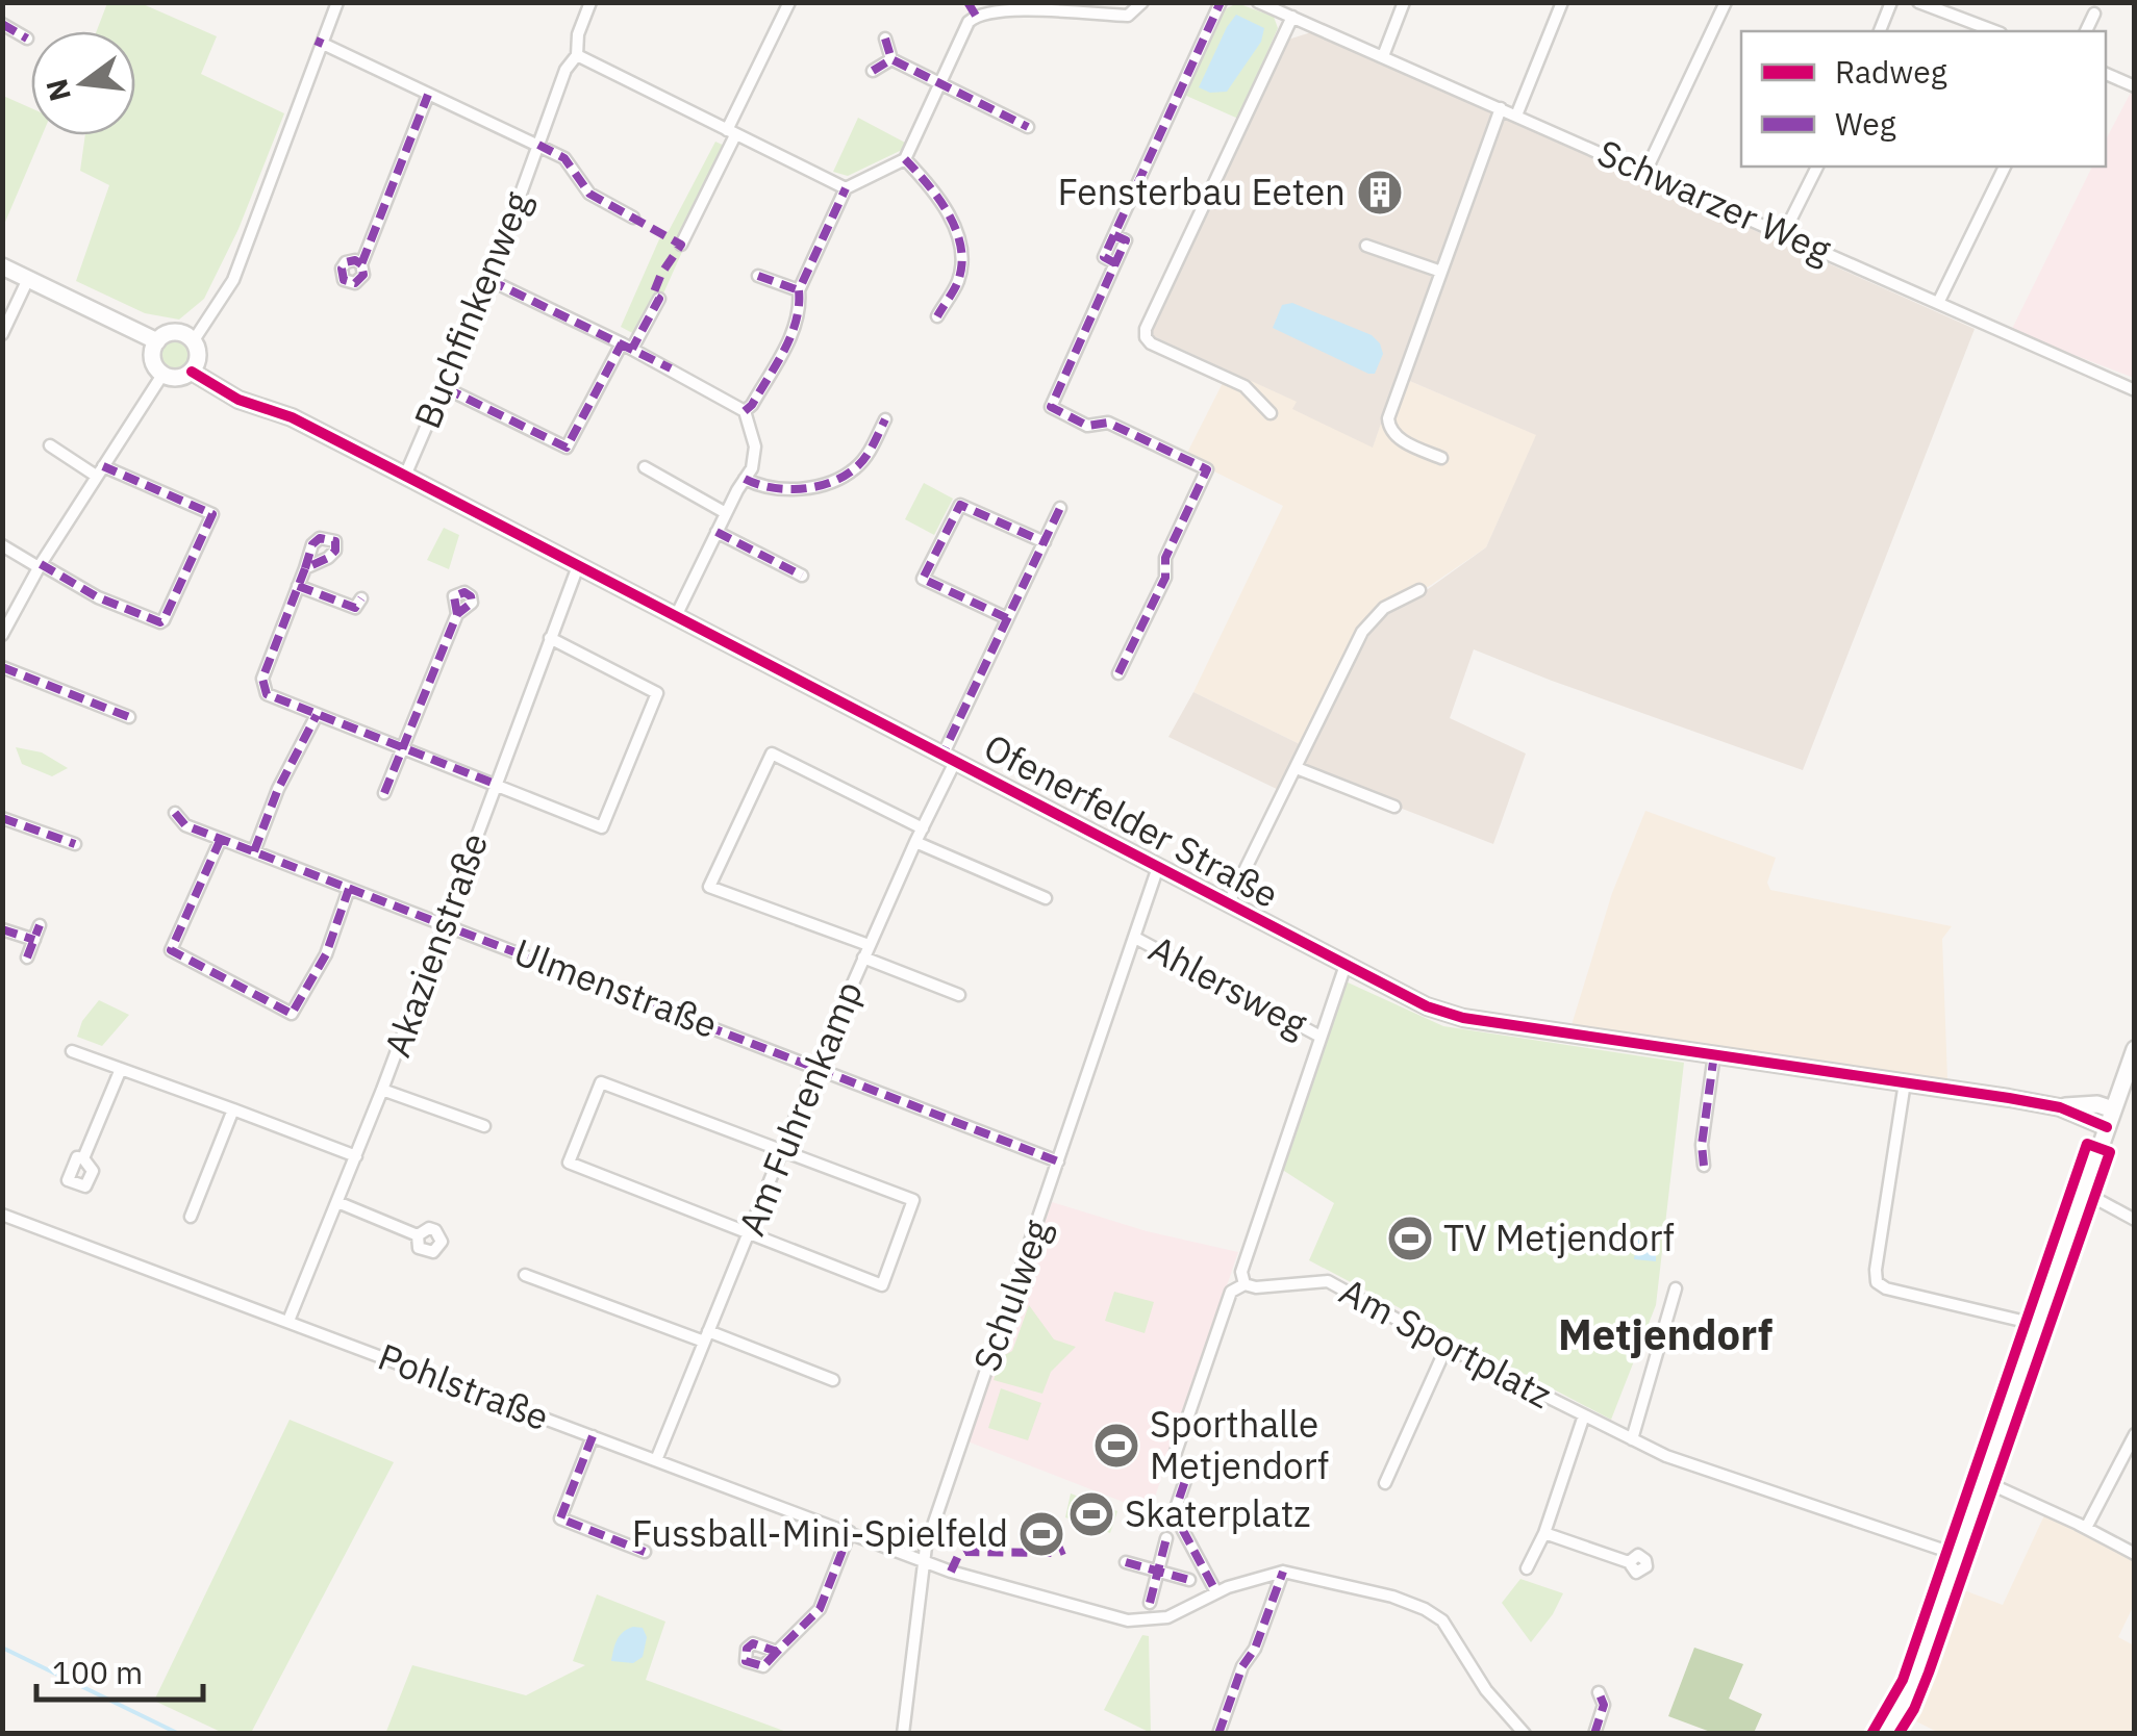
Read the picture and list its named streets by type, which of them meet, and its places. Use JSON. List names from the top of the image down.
{
  "streets": {
    "street": [
      "Schwarzer Weg",
      "Buchfinkenweg",
      "Ofenerfelder Straße",
      "Akazienstraße",
      "Ahlersweg",
      "Ulmenstraße",
      "Am Fuhrenkamp",
      "Schulweg",
      "Am Sportplatz",
      "Pohlstraße"
    ]
  },
  "crossings": [
    ["Buchfinkenweg", "Ofenerfelder Straße"],
    ["Ofenerfelder Straße", "Akazienstraße"],
    ["Ofenerfelder Straße", "Am Fuhrenkamp"],
    ["Ofenerfelder Straße", "Schulweg"],
    ["Akazienstraße", "Ulmenstraße"],
    ["Akazienstraße", "Pohlstraße"],
    ["Ahlersweg", "Schulweg"],
    ["Ulmenstraße", "Am Fuhrenkamp"],
    ["Ulmenstraße", "Schulweg"],
    ["Am Fuhrenkamp", "Pohlstraße"],
    ["Schulweg", "Pohlstraße"]
  ],
  "districts": ["Metjendorf"],
  "places": {
    "building": ["Fensterbau Eeten"],
    "sports": [
      "TV Metjendorf",
      "Sporthalle Metjendorf",
      "Skaterplatz",
      "Fussball-Mini-Spielfeld"
    ]
  },
  "legend": ["Radweg", "Weg"],
  "scale_bar": "100 m",
  "north": "left"
}
